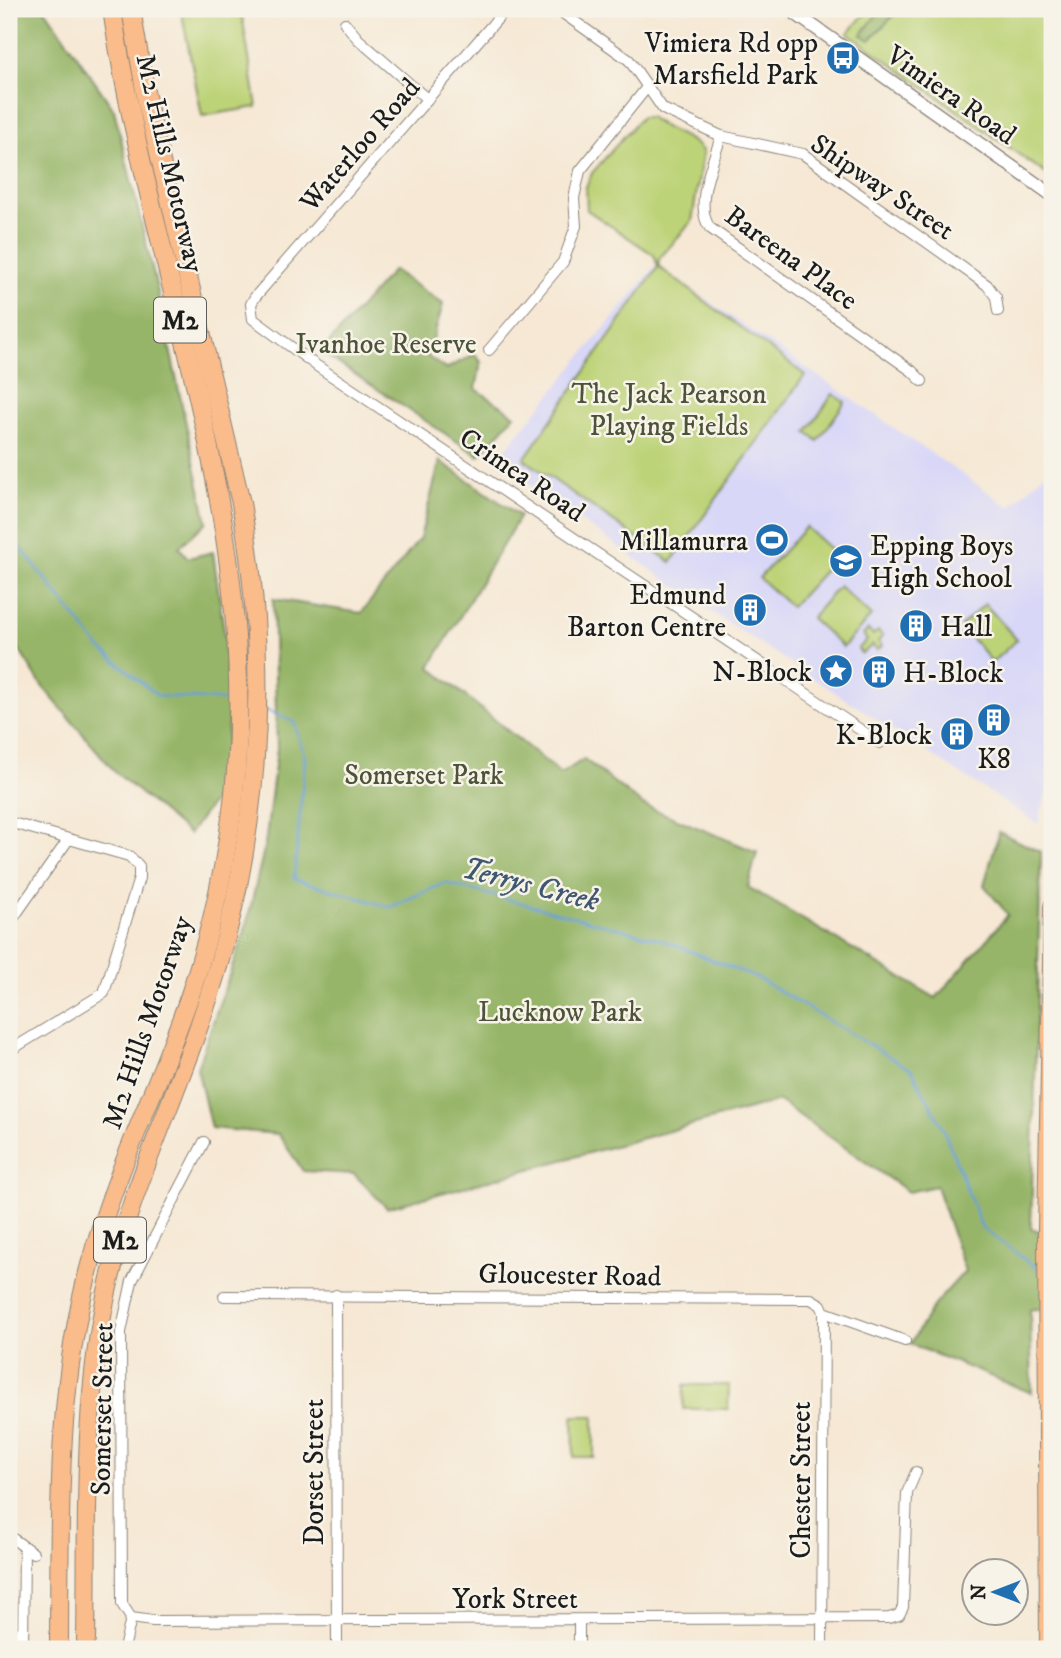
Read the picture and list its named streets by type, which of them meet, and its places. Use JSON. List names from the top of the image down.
{
  "streets": {
    "highway": ["M2 Hills Motorway", "M2"],
    "street": [
      "Vimiera Road",
      "Waterloo Road",
      "Shipway Street",
      "Bareena Place",
      "Crimea Road",
      "Gloucester Road",
      "Somerset Street",
      "Dorset Street",
      "Chester Street",
      "York Street"
    ]
  },
  "crossings": [
    ["Waterloo Road", "Crimea Road"],
    ["Shipway Street", "Bareena Place"],
    ["Gloucester Road", "Dorset Street"],
    ["Gloucester Road", "Chester Street"],
    ["Somerset Street", "York Street"],
    ["Dorset Street", "York Street"],
    ["Chester Street", "York Street"]
  ],
  "water": ["Terrys Creek"],
  "parks": [
    "Ivanhoe Reserve",
    "The Jack Pearson Playing Fields",
    "Somerset Park",
    "Lucknow Park"
  ],
  "places": {
    "bus stop": ["Vimiera Rd opp Marsfield Park"],
    "sports": ["Millamurra"],
    "school or university": ["Epping Boys High School"],
    "building": [
      "Edmund Barton Centre",
      "Hall",
      "H-Block",
      "K8",
      "K-Block"
    ],
    "place": ["N-Block"]
  },
  "north": "left"
}
